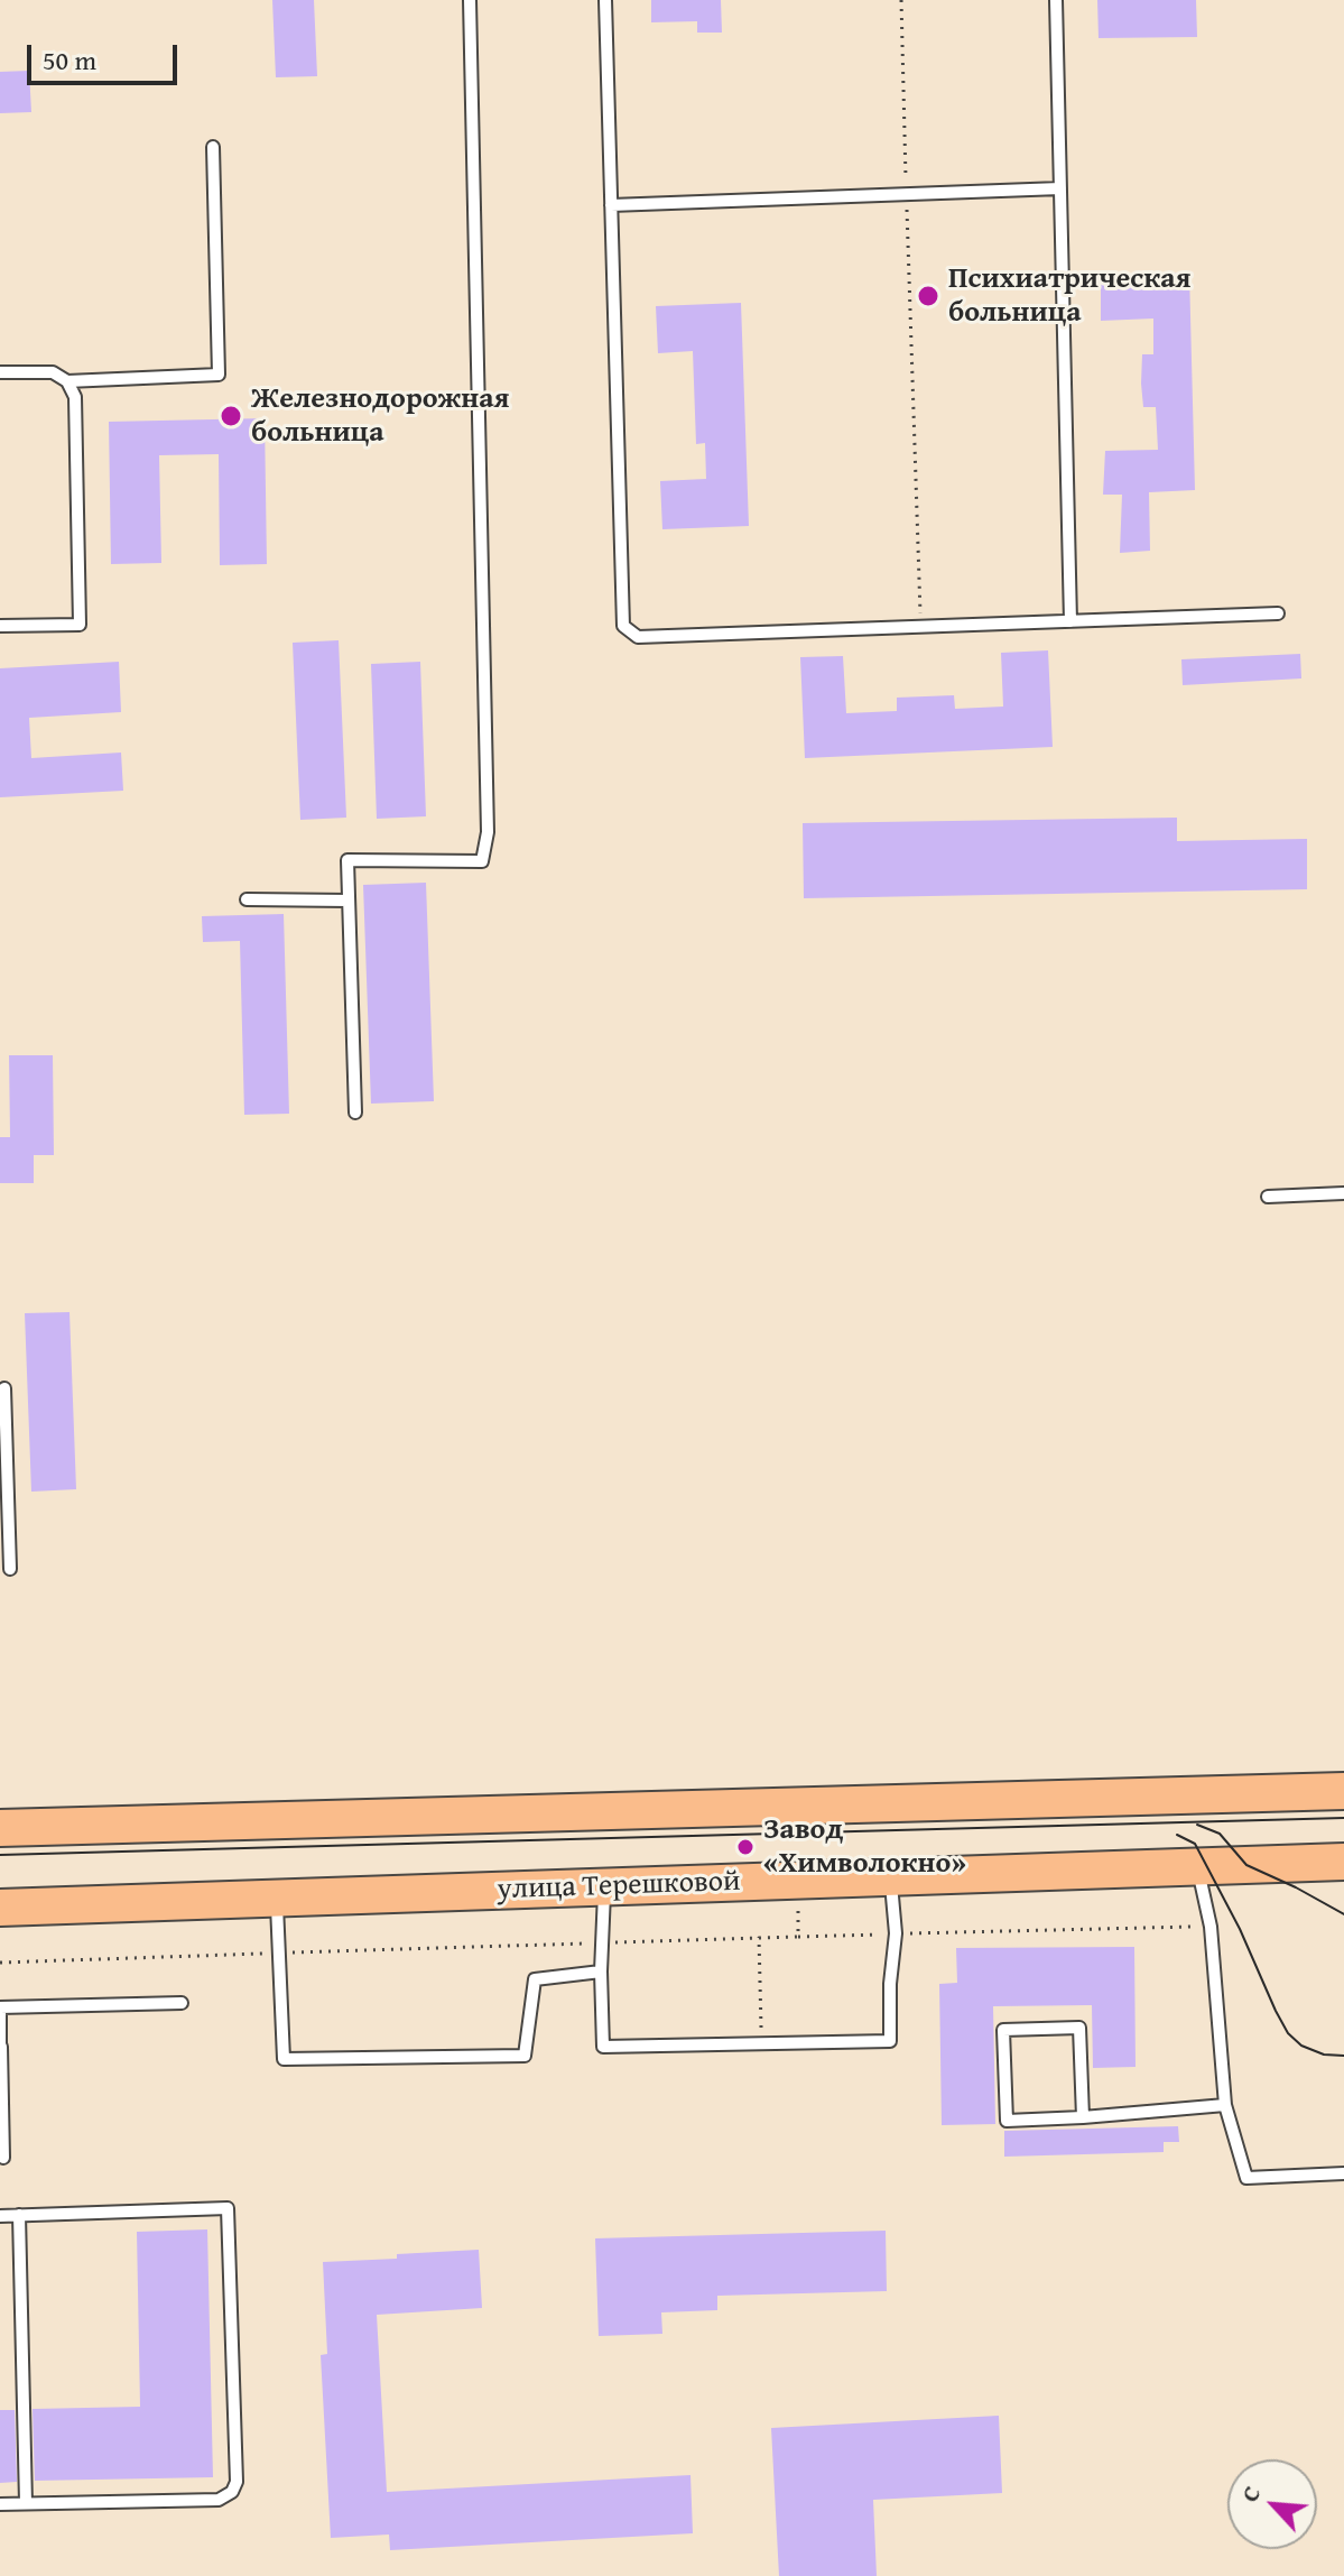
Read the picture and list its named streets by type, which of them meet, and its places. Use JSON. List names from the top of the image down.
{
  "streets": {
    "main road": ["улица Терешковой"]
  },
  "places": ["Психиатрическая больница", "Железнодорожная больница", "Завод «Химволокно»"],
  "scale_bar": "50 m",
  "north": "top left"
}
